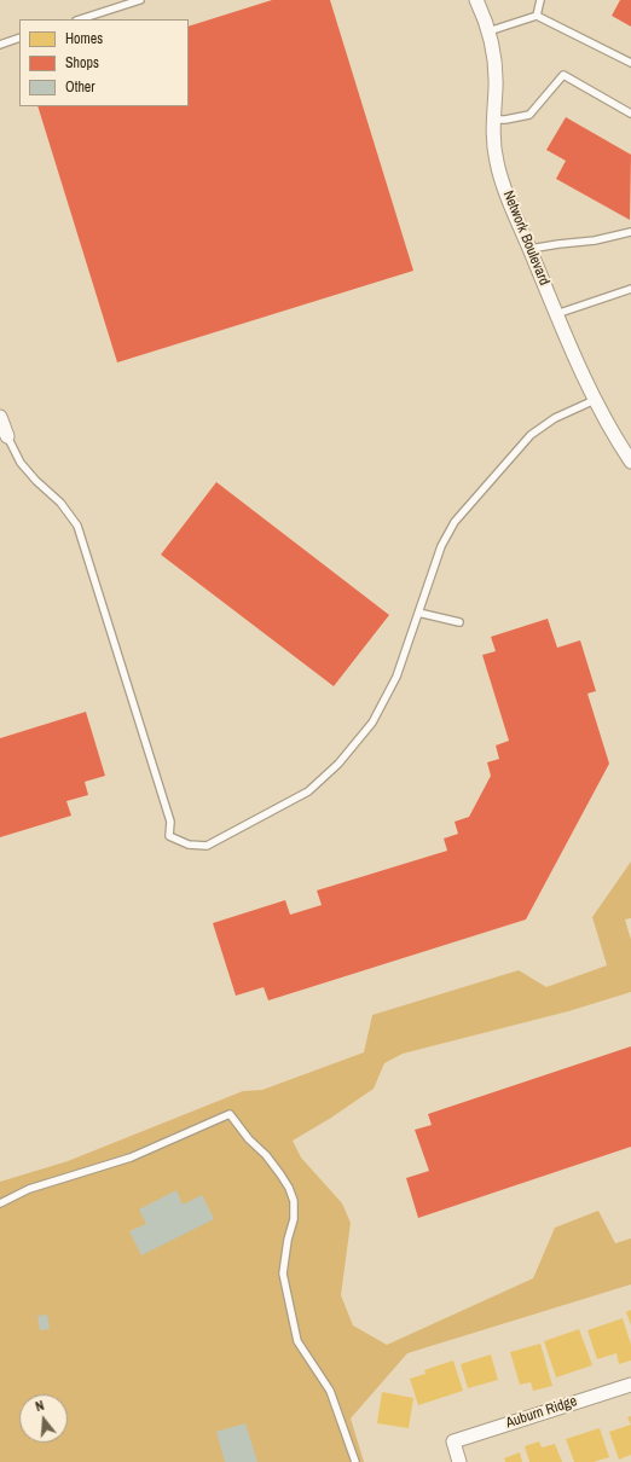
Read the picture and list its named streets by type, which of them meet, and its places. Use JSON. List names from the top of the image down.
{
  "streets": {
    "street": ["Network Boulevard", "Auburn Ridge"]
  },
  "legend": ["Homes", "Shops", "Other"],
  "north": "top"
}
